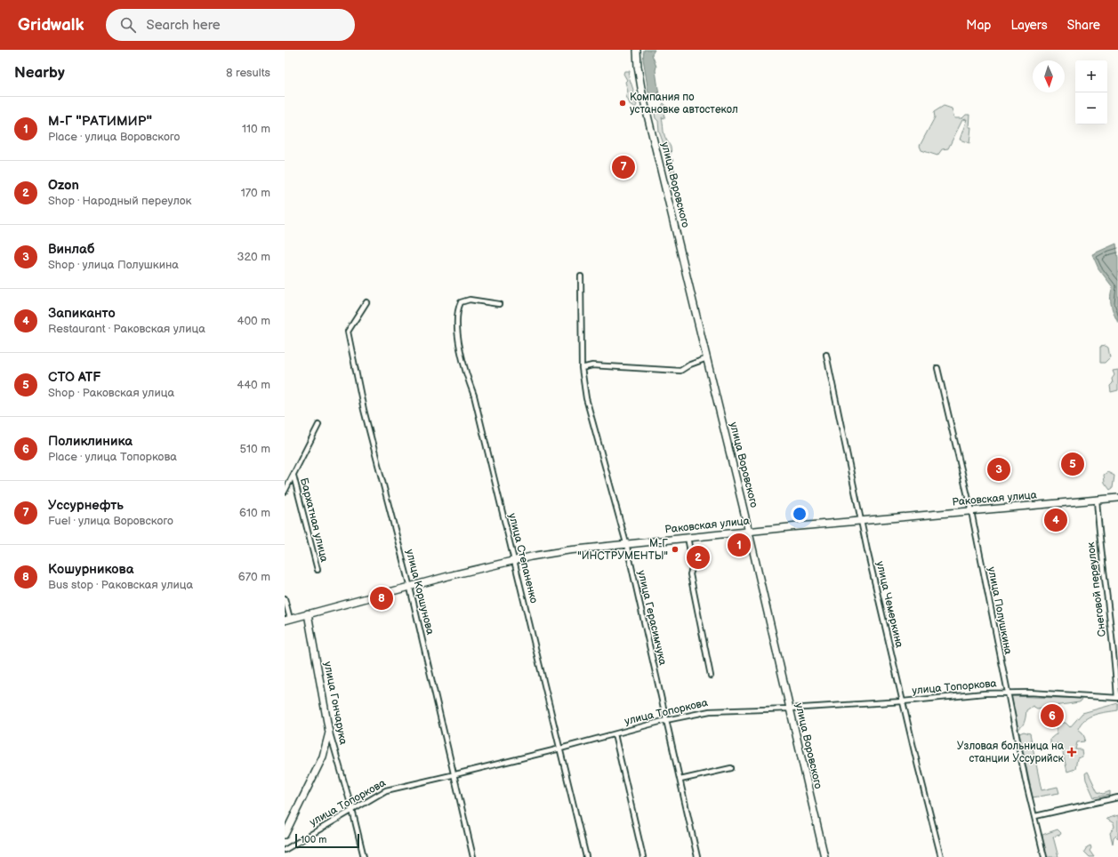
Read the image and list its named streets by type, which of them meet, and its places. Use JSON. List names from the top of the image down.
{
  "streets": {
    "main road": [
      "улица Воровского",
      "Раковская улица",
      "улица Топоркова",
      "улица Гончарука"
    ],
    "street": [
      "Бархатная улица",
      "улица Степаненко",
      "Снеговой переулок",
      "улица Коршунова",
      "улица Чемеркина",
      "улица Полушкина",
      "улица Герасимчука"
    ]
  },
  "crossings": [
    ["улица Воровского", "Раковская улица"],
    ["улица Воровского", "улица Топоркова"],
    ["Раковская улица", "улица Степаненко"],
    ["Раковская улица", "Снеговой переулок"],
    ["Раковская улица", "улица Коршунова"],
    ["Раковская улица", "улица Чемеркина"],
    ["Раковская улица", "улица Полушкина"],
    ["Раковская улица", "улица Герасимчука"],
    ["Раковская улица", "улица Гончарука"],
    ["улица Степаненко", "улица Топоркова"],
    ["Снеговой переулок", "улица Топоркова"],
    ["улица Коршунова", "улица Топоркова"],
    ["улица Чемеркина", "улица Топоркова"],
    ["улица Полушкина", "улица Топоркова"],
    ["улица Герасимчука", "улица Топоркова"],
    ["улица Топоркова", "улица Гончарука"]
  ],
  "places": {
    "other": ["Компания по установке автостекол", "М-Г \"ИНСТРУМЕНТЫ\""],
    "health": ["Узловая больница на станции Уссурийск"]
  },
  "scale_bar": "100 m",
  "north": "bottom",
  "page": {
    "header": "Gridwalk",
    "search": "Search here",
    "nav": ["Map", "Layers", "Share"],
    "heading": ["Nearby", "8 results"],
    "map_buttons": ["+", "−"],
    "list": [
      {
        "mark": "1",
        "name": "М-Г \"РАТИМИР\"",
        "note": "Place · улица Воровского",
        "value": "110 m"
      },
      {
        "mark": "2",
        "name": "Ozon",
        "note": "Shop · Народный переулок",
        "value": "170 m"
      },
      {
        "mark": "3",
        "name": "Винлаб",
        "note": "Shop · улица Полушкина",
        "value": "320 m"
      },
      {
        "mark": "4",
        "name": "Запиканто",
        "note": "Restaurant · Раковская улица",
        "value": "400 m"
      },
      {
        "mark": "5",
        "name": "СТО ATF",
        "note": "Shop · Раковская улица",
        "value": "440 m"
      },
      {
        "mark": "6",
        "name": "Поликлиника",
        "note": "Place · улица Топоркова",
        "value": "510 m"
      },
      {
        "mark": "7",
        "name": "Уссурнефть",
        "note": "Fuel · улица Воровского",
        "value": "610 m"
      },
      {
        "mark": "8",
        "name": "Кошурникова",
        "note": "Bus stop · Раковская улица",
        "value": "670 m"
      }
    ],
    "pins": [
      "7",
      "5",
      "3",
      "4",
      "1",
      "2",
      "8",
      "6"
    ],
    "scale": "100 m"
  }
}
